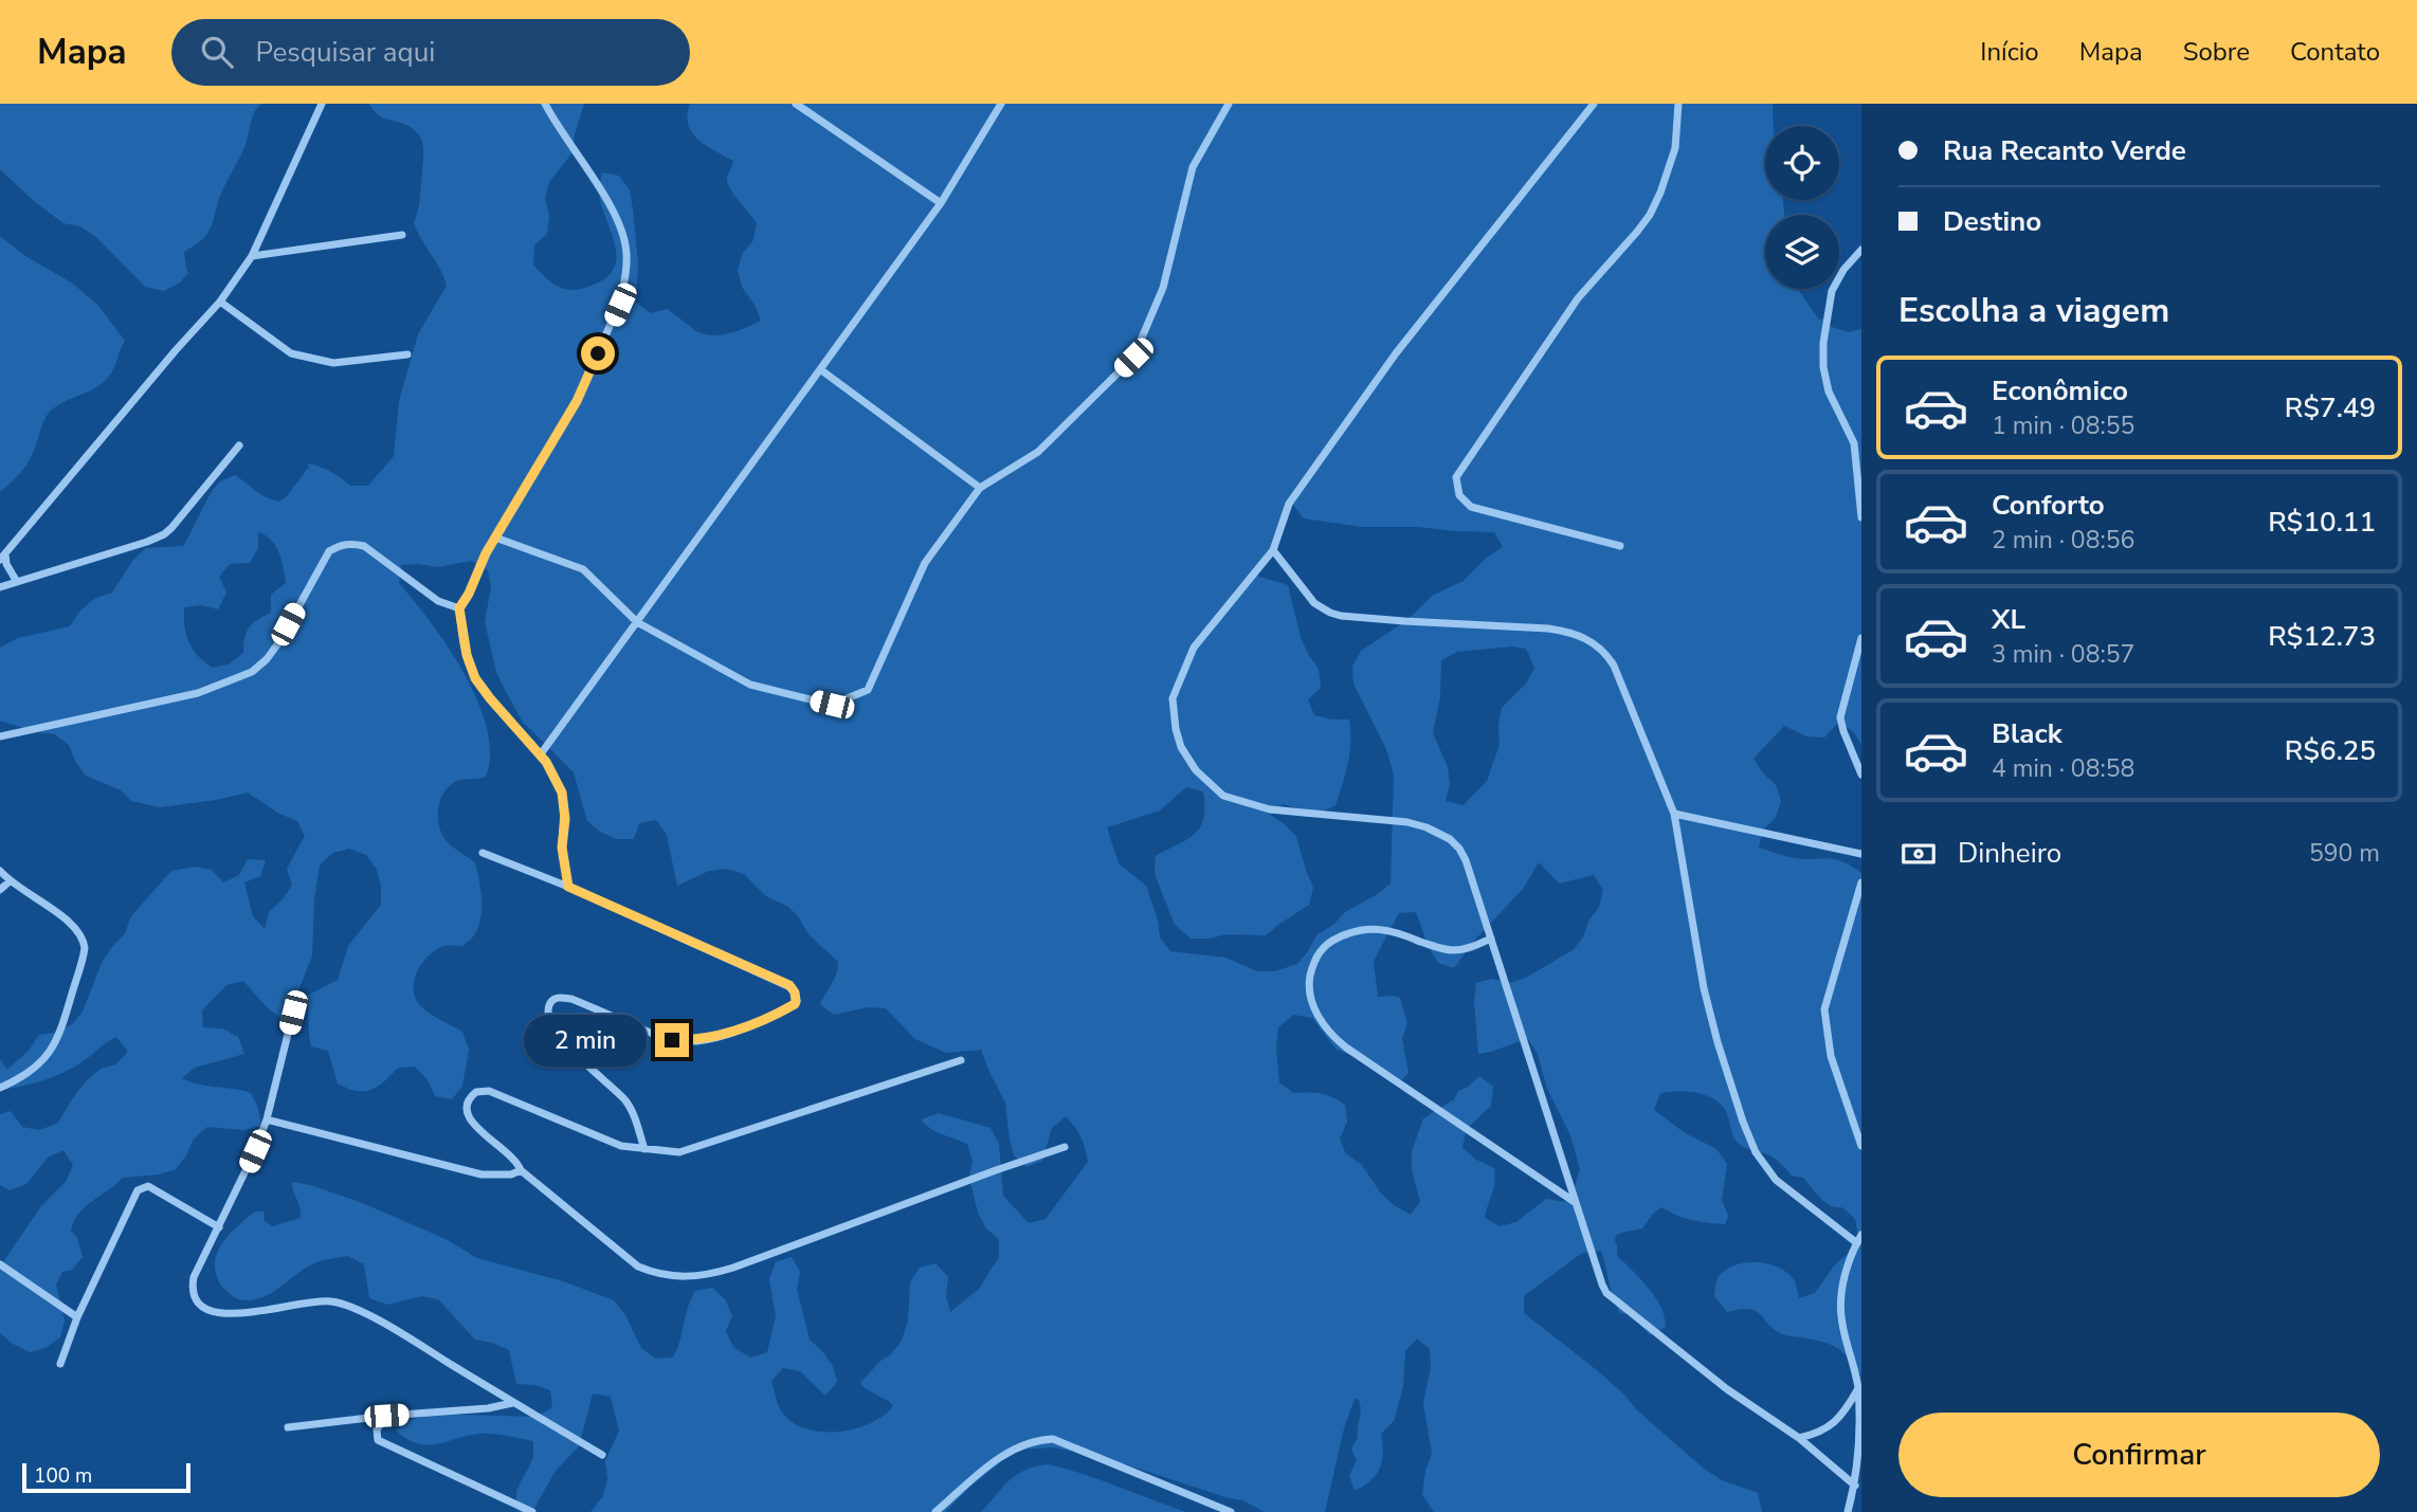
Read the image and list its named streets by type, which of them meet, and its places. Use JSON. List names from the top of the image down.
{
  "scale_bar": "100 m",
  "page": {
    "header": "Mapa",
    "search": "Pesquisar aqui",
    "nav": [
      "Início",
      "Mapa",
      "Sobre",
      "Contato"
    ],
    "banner": ["Rua Recanto Verde", "Destino"],
    "heading": "Escolha a viagem",
    "list": [
      {
        "name": "Econômico",
        "note": "1 min · 08:55",
        "value": "R$7.49"
      },
      {
        "name": "Conforto",
        "note": "2 min · 08:56",
        "value": "R$10.11"
      },
      {
        "name": "XL",
        "note": "3 min · 08:57",
        "value": "R$12.73"
      },
      {
        "name": "Black",
        "note": "4 min · 08:58",
        "value": "R$6.25"
      }
    ],
    "pay": ["Dinheiro", "590 m"],
    "bubble": "2 min",
    "buttons": "Confirmar",
    "scale": "100 m"
  }
}
